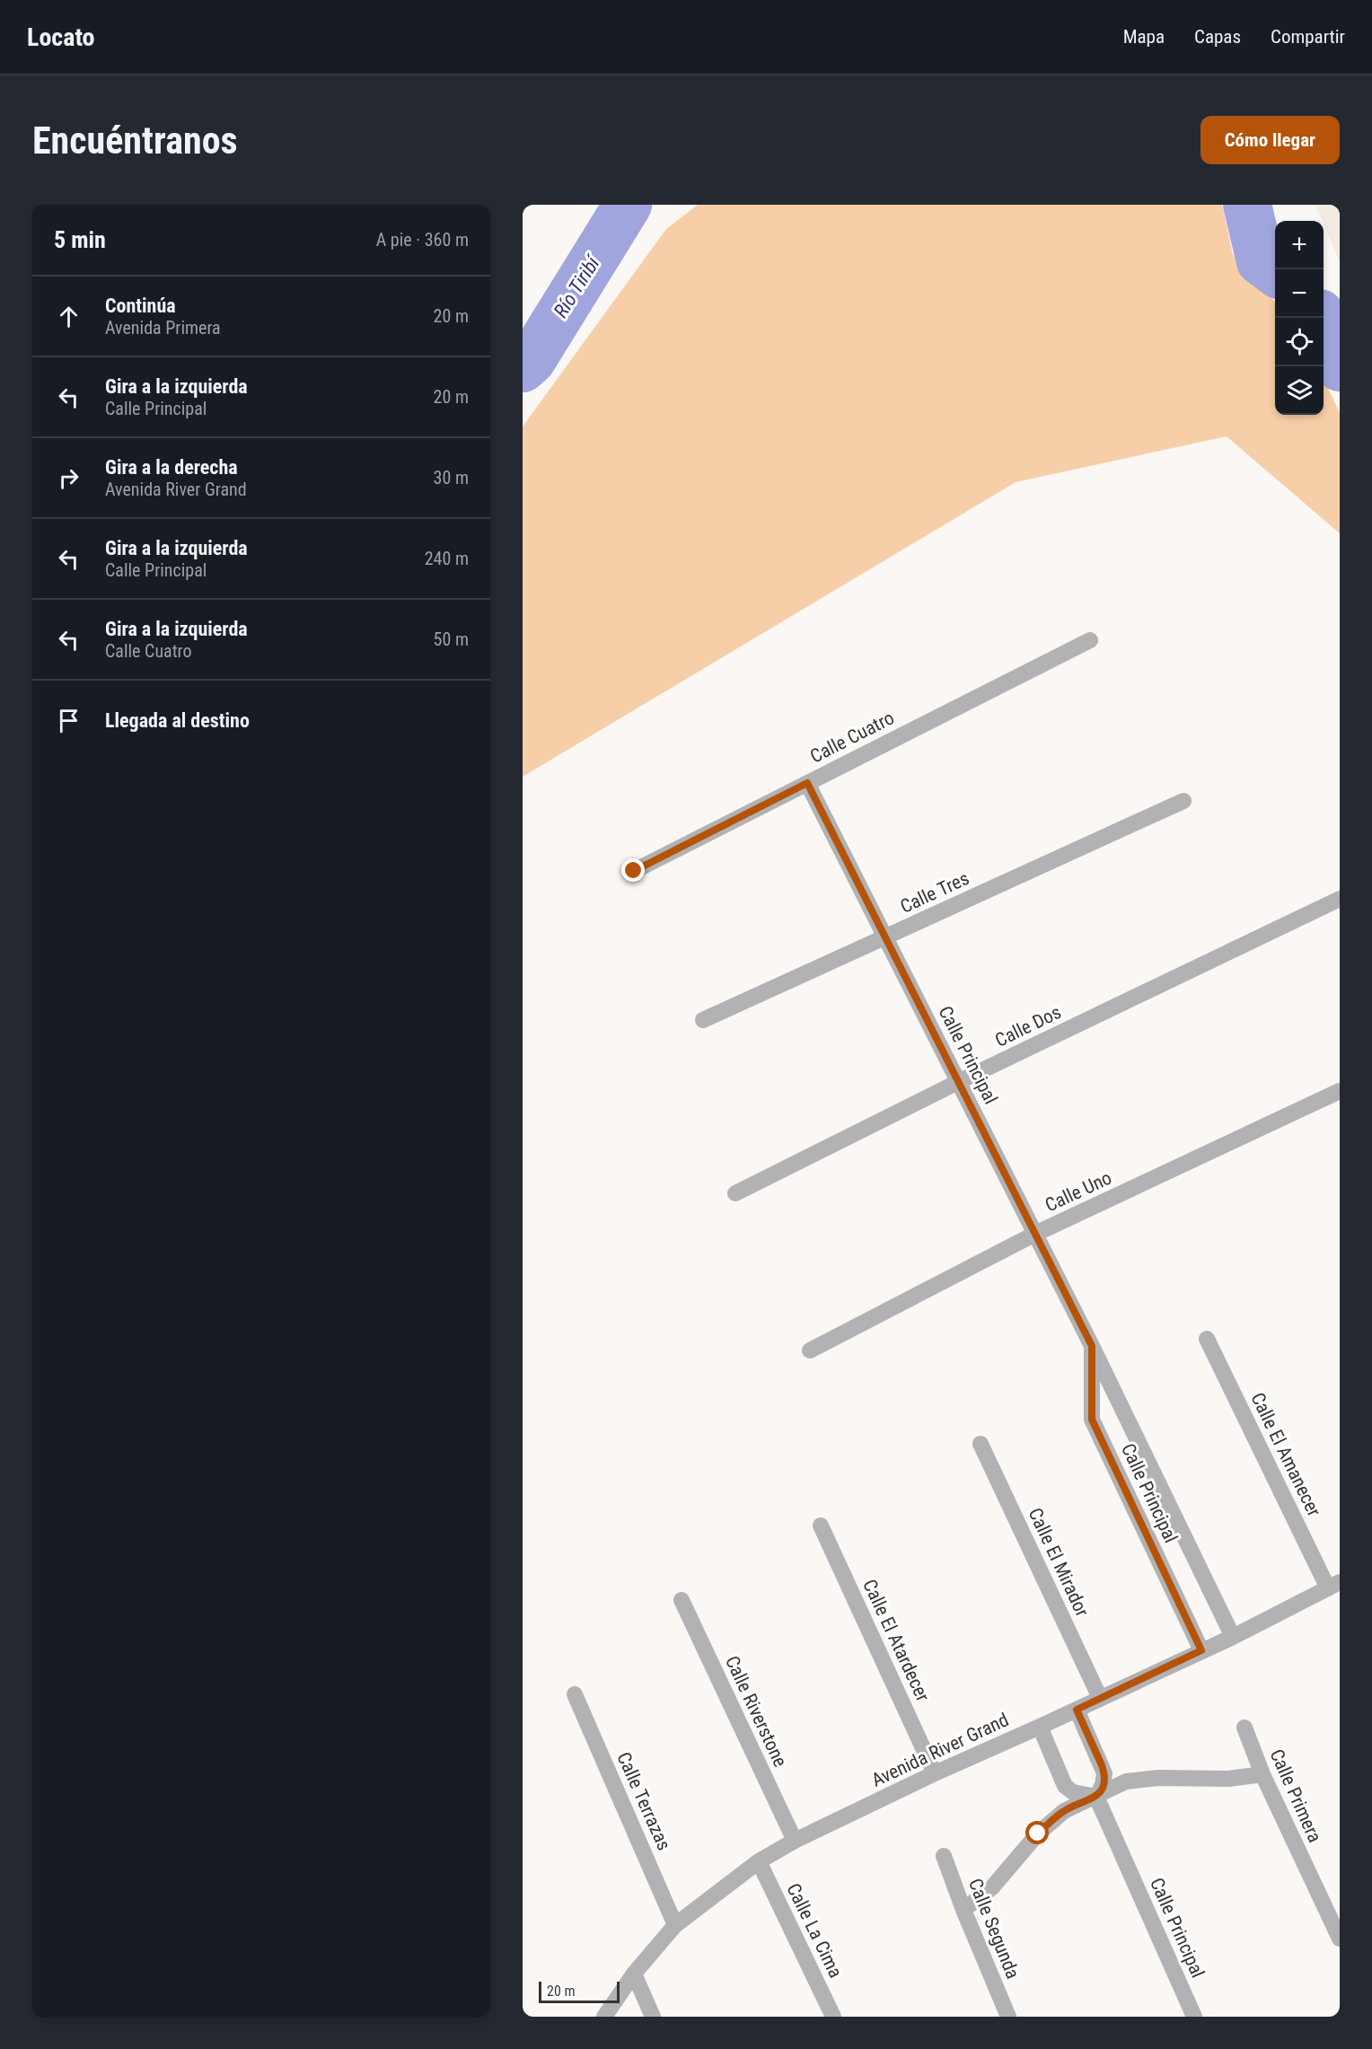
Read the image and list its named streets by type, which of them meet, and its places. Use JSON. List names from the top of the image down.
{
  "streets": {
    "street": [
      "Calle Cuatro",
      "Calle Tres",
      "Calle Dos",
      "Calle Principal",
      "Calle Uno",
      "Calle El Amanecer",
      "Calle El Mirador",
      "Calle El Atardecer",
      "Calle Riverstone",
      "Avenida River Grand",
      "Calle Primera",
      "Calle Terrazas",
      "Calle Segunda",
      "Calle La Cima"
    ]
  },
  "crossings": [
    ["Calle Cuatro", "Calle Principal"],
    ["Calle Tres", "Calle Principal"],
    ["Calle Dos", "Calle Principal"],
    ["Calle Principal", "Calle Uno"],
    ["Calle Principal", "Avenida River Grand"],
    ["Calle El Amanecer", "Avenida River Grand"],
    ["Calle El Mirador", "Avenida River Grand"],
    ["Calle El Atardecer", "Avenida River Grand"],
    ["Calle Riverstone", "Avenida River Grand"],
    ["Avenida River Grand", "Calle Terrazas"],
    ["Avenida River Grand", "Calle La Cima"]
  ],
  "water": ["Río Tiribí"],
  "scale_bar": "20 m",
  "page": {
    "header": "Locato",
    "nav": ["Mapa", "Capas", "Compartir"],
    "buttons": "Cómo llegar",
    "title": "Encuéntranos",
    "heading": ["5 min", "A pie · 360 m"],
    "map_buttons": ["+", "−"],
    "list": [
      ["Continúa", "Avenida Primera", "20 m"],
      ["Gira a la izquierda", "Calle Principal", "20 m"],
      ["Gira a la derecha", "Avenida River Grand", "30 m"],
      ["Gira a la izquierda", "Calle Principal", "240 m"],
      ["Gira a la izquierda", "Calle Cuatro", "50 m"],
      "Llegada al destino"
    ],
    "scale": "20 m"
  }
}
